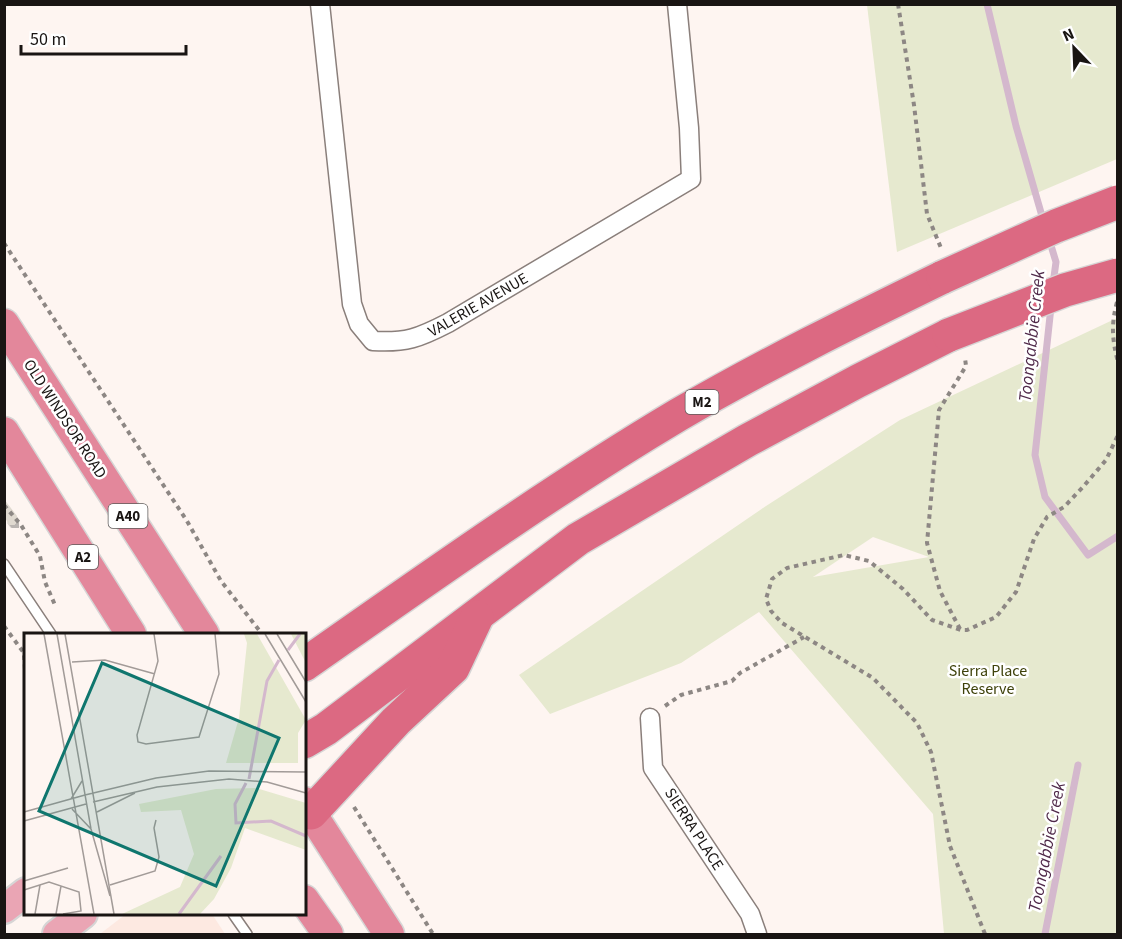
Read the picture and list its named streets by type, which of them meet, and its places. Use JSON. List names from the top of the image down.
{
  "streets": {
    "highway": [
      "M2",
      "OLD WINDSOR ROAD",
      "A40",
      "A2"
    ],
    "street": ["VALERIE AVENUE", "SIERRA PLACE"]
  },
  "water": ["Toongabbie Creek"],
  "parks": ["Sierra Place Reserve"],
  "scale_bar": "50 m",
  "north": "top left"
}
